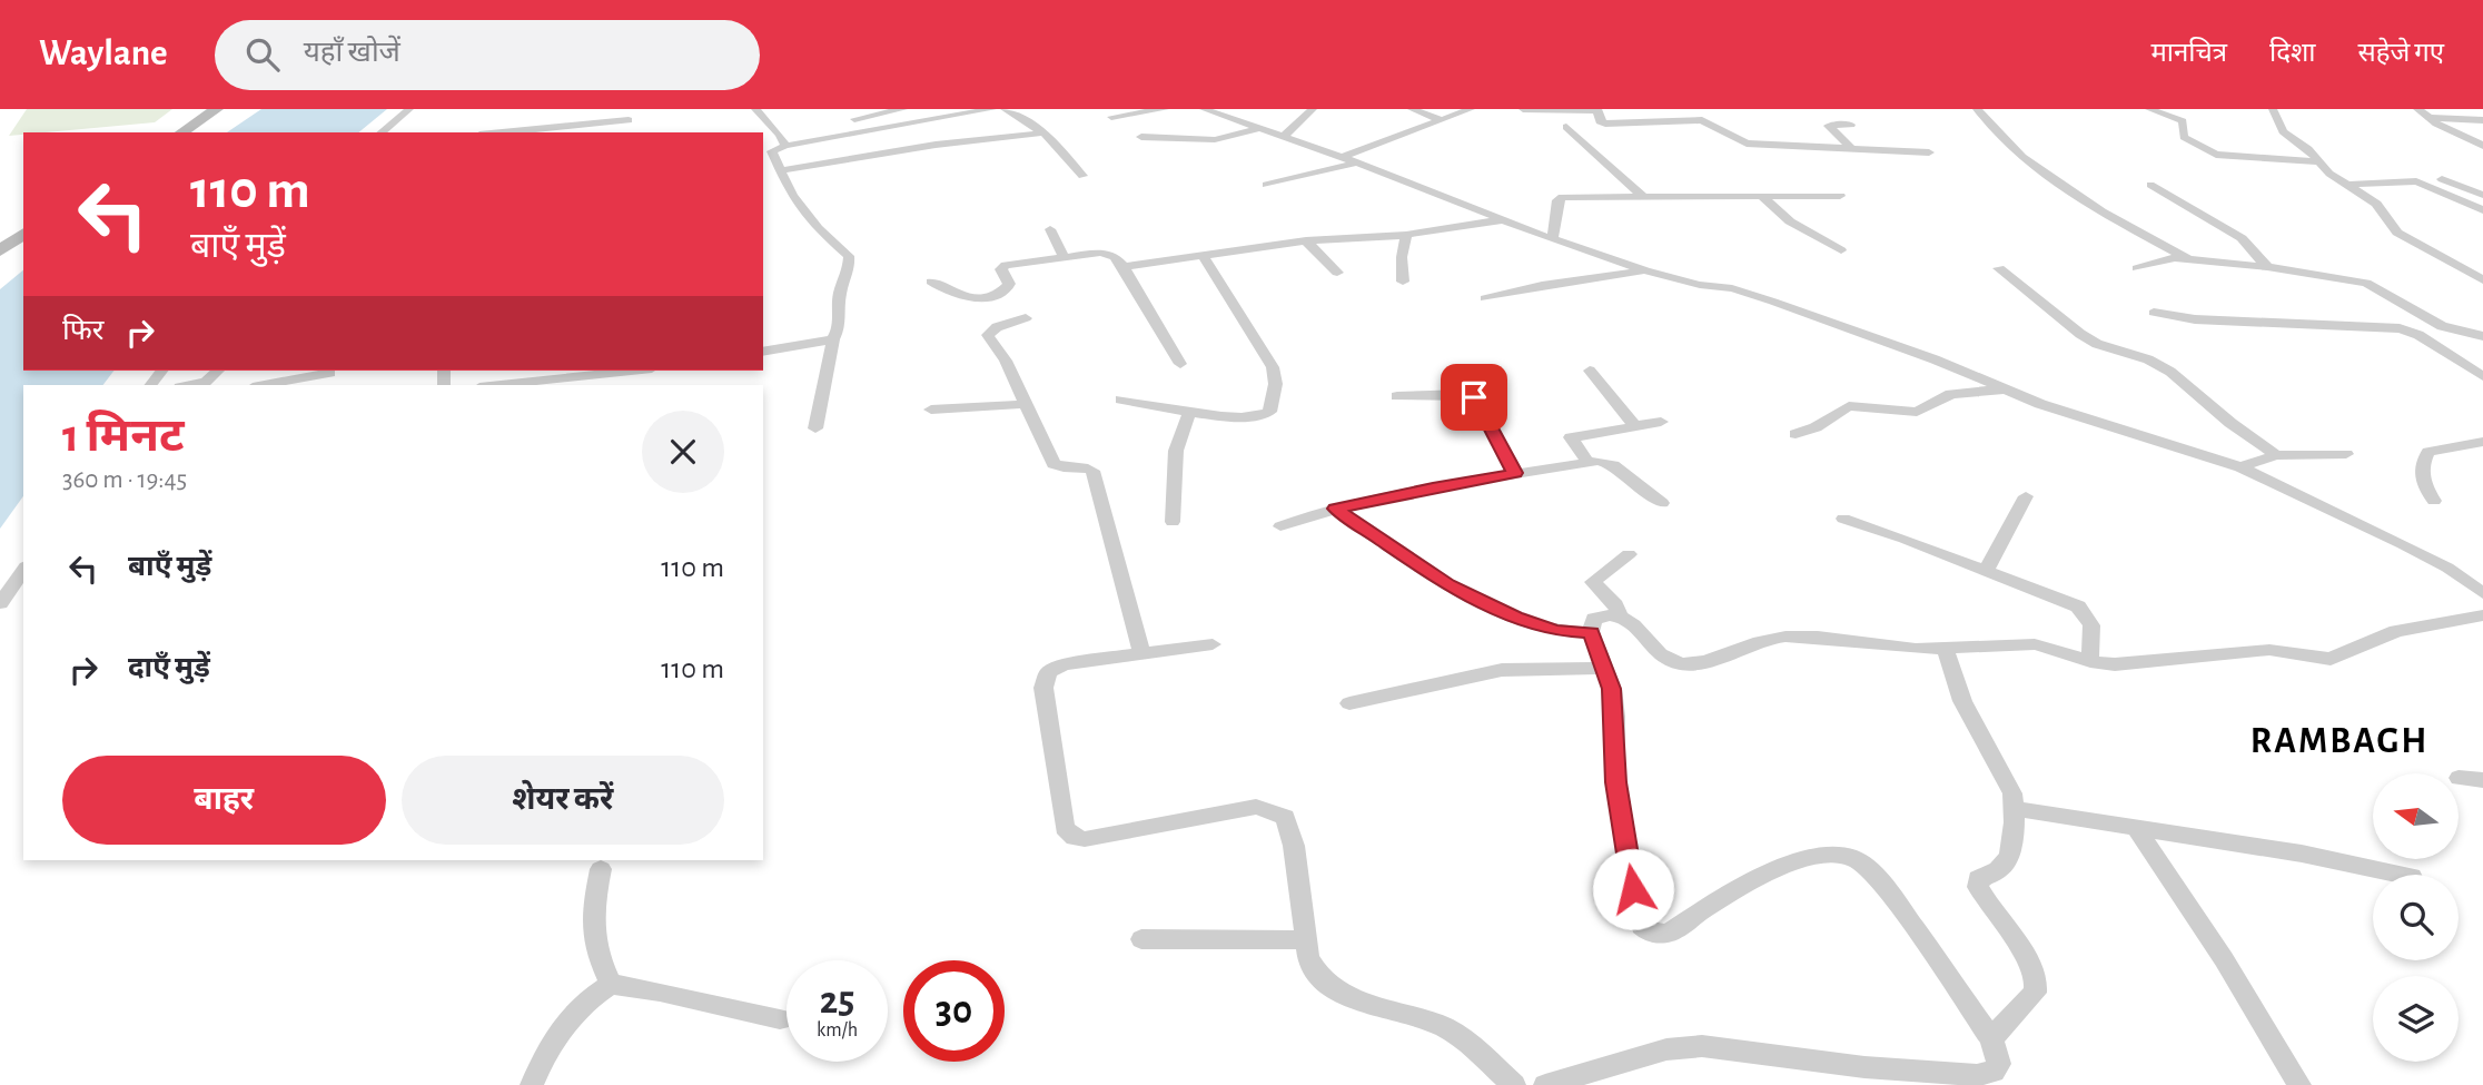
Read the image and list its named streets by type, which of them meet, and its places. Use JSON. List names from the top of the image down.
{
  "districts": ["RAMBAGH"],
  "north": "left",
  "page": {
    "header": "Waylane",
    "search": "यहाँ खोजें",
    "nav": ["मानचित्र", "दिशा", "सहेजे गए"],
    "turn": ["110 m", "बाएँ मुड़ें"],
    "then": "फिर",
    "heading": ["1 मिनट", "360 m · 19:45"],
    "list": [
      {
        "name": "बाएँ मुड़ें",
        "value": "110 m"
      },
      {
        "name": "दाएँ मुड़ें",
        "value": "110 m"
      }
    ],
    "buttons": ["बाहर", "शेयर करें"],
    "speed": "25 km/h",
    "limit": "30"
  }
}
